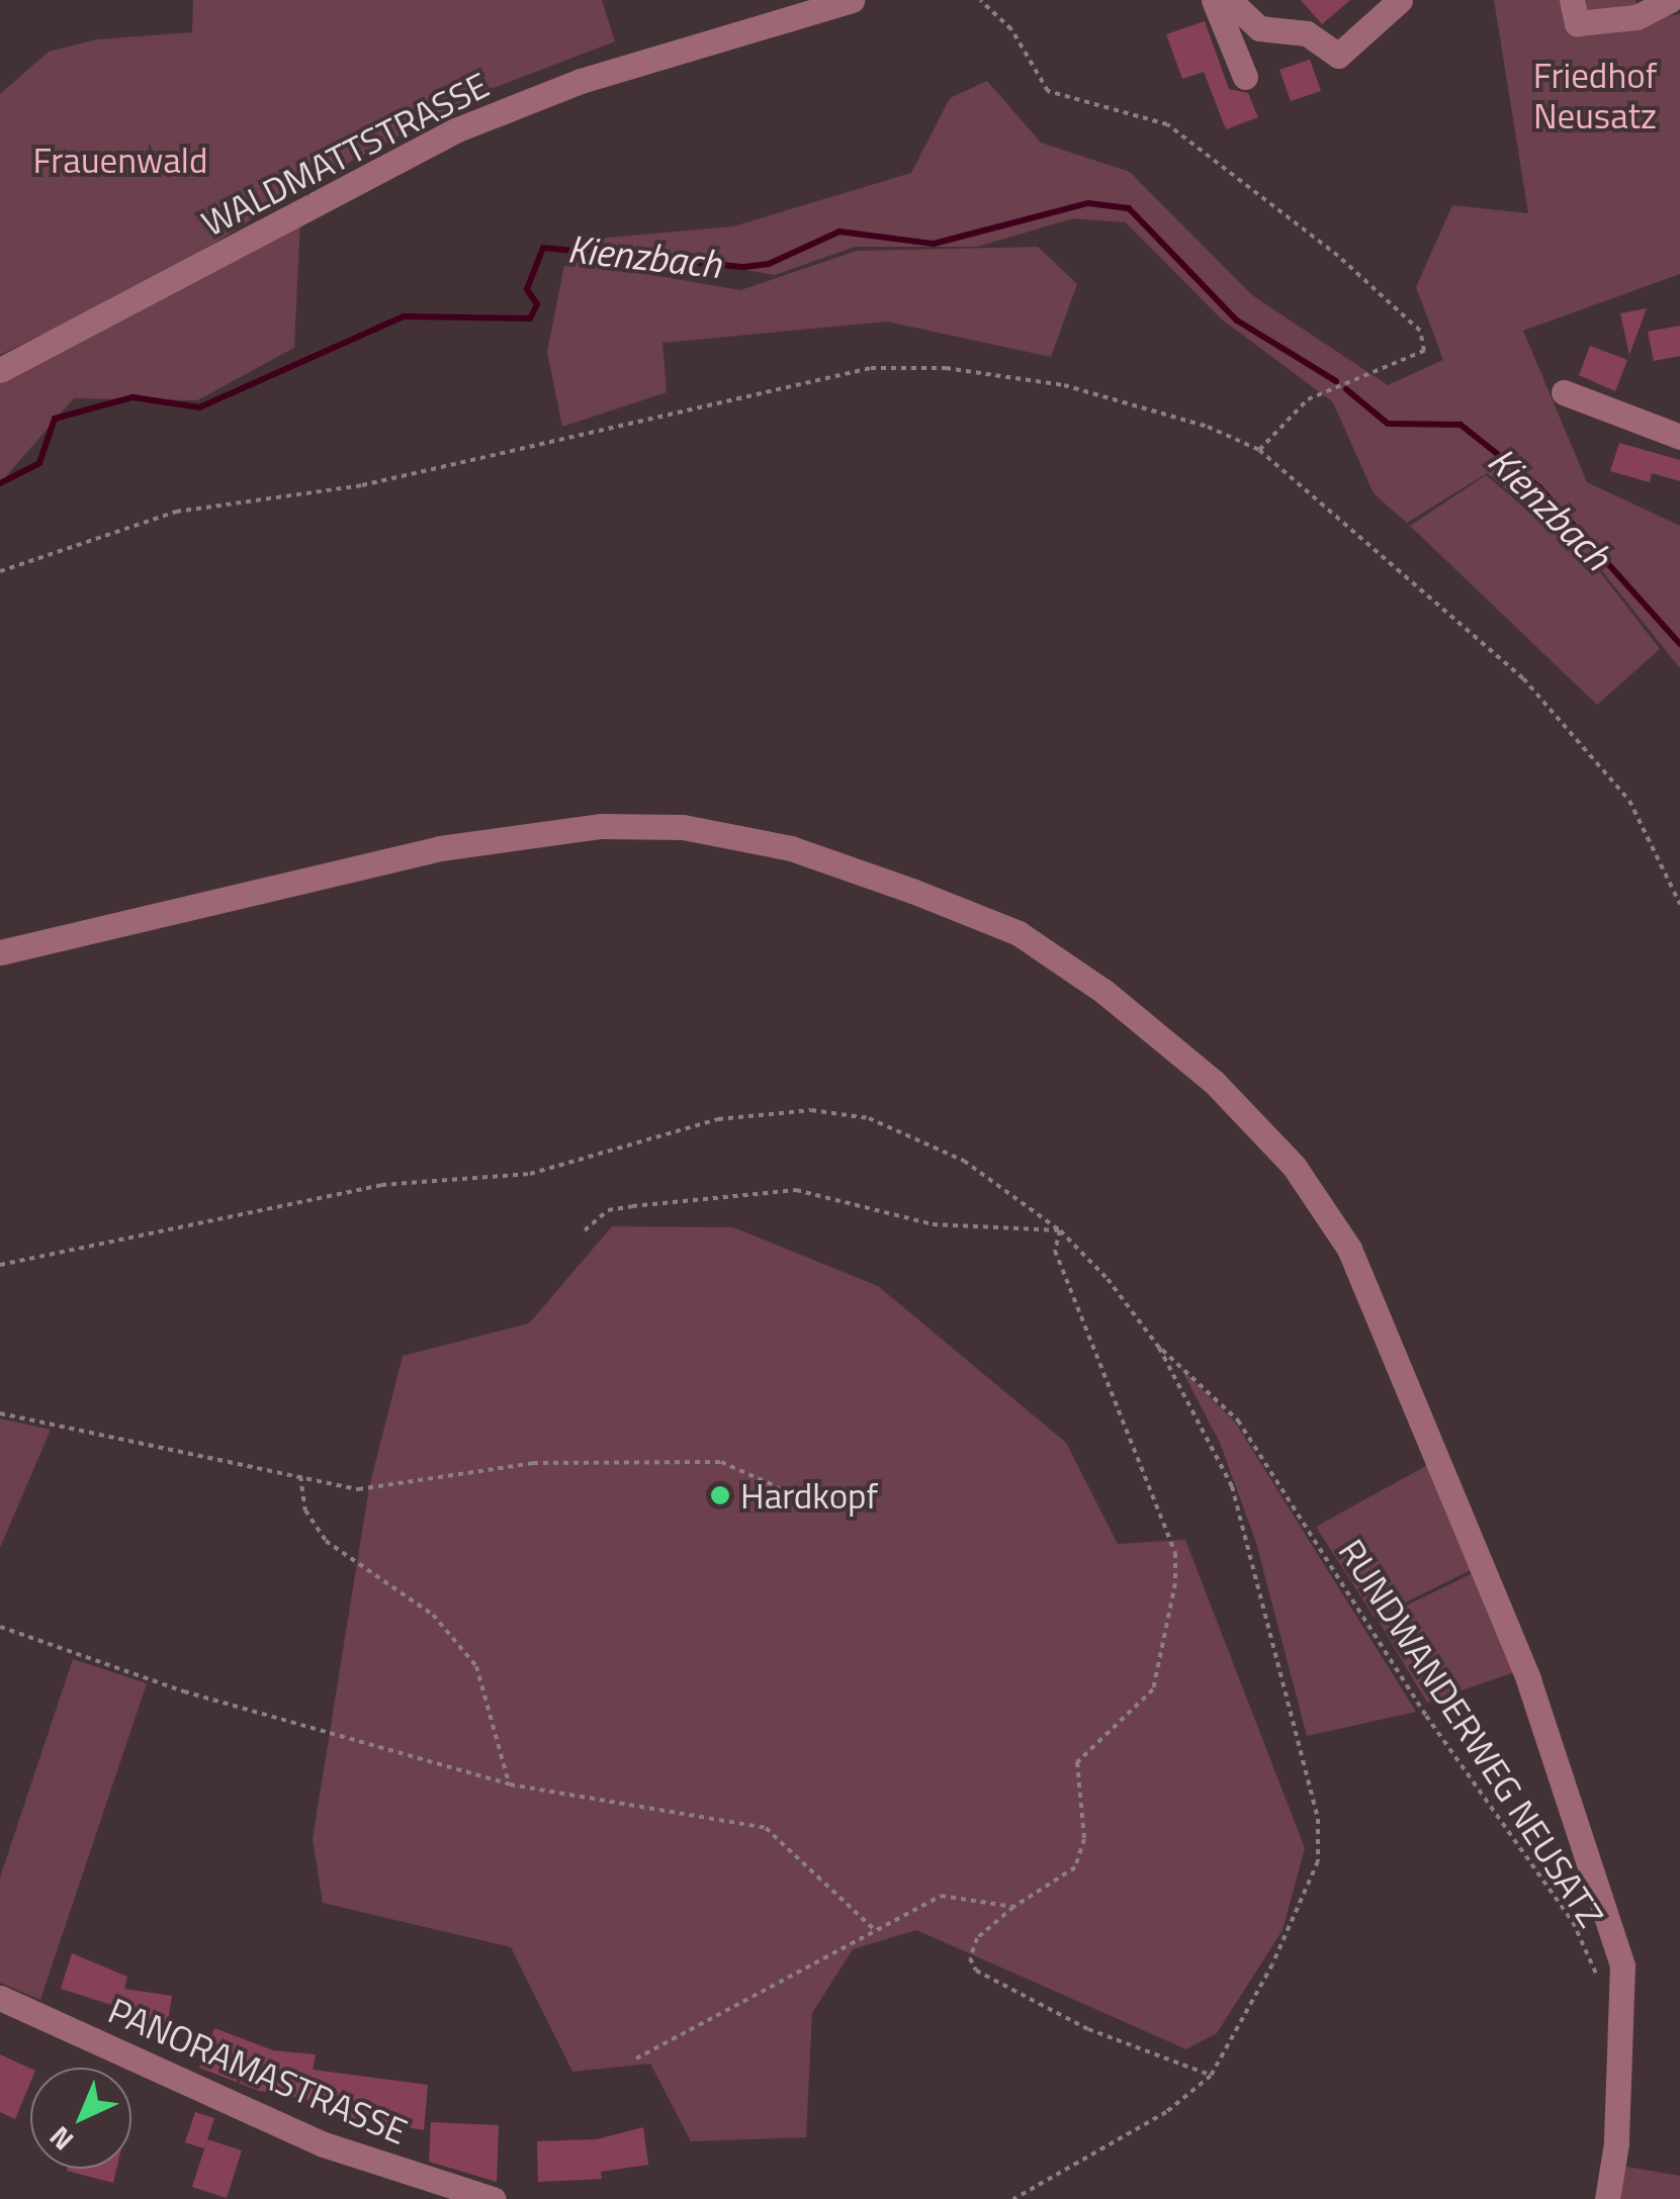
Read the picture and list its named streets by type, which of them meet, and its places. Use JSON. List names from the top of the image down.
{
  "streets": {
    "street": ["WALDMATTSTRASSE", "PANORAMASTRASSE"],
    "path": ["RUNDWANDERWEG NEUSATZ"]
  },
  "water": ["Kienzbach"],
  "parks": ["Friedhof Neusatz", "Frauenwald"],
  "places": ["Hardkopf"],
  "north": "bottom left"
}
